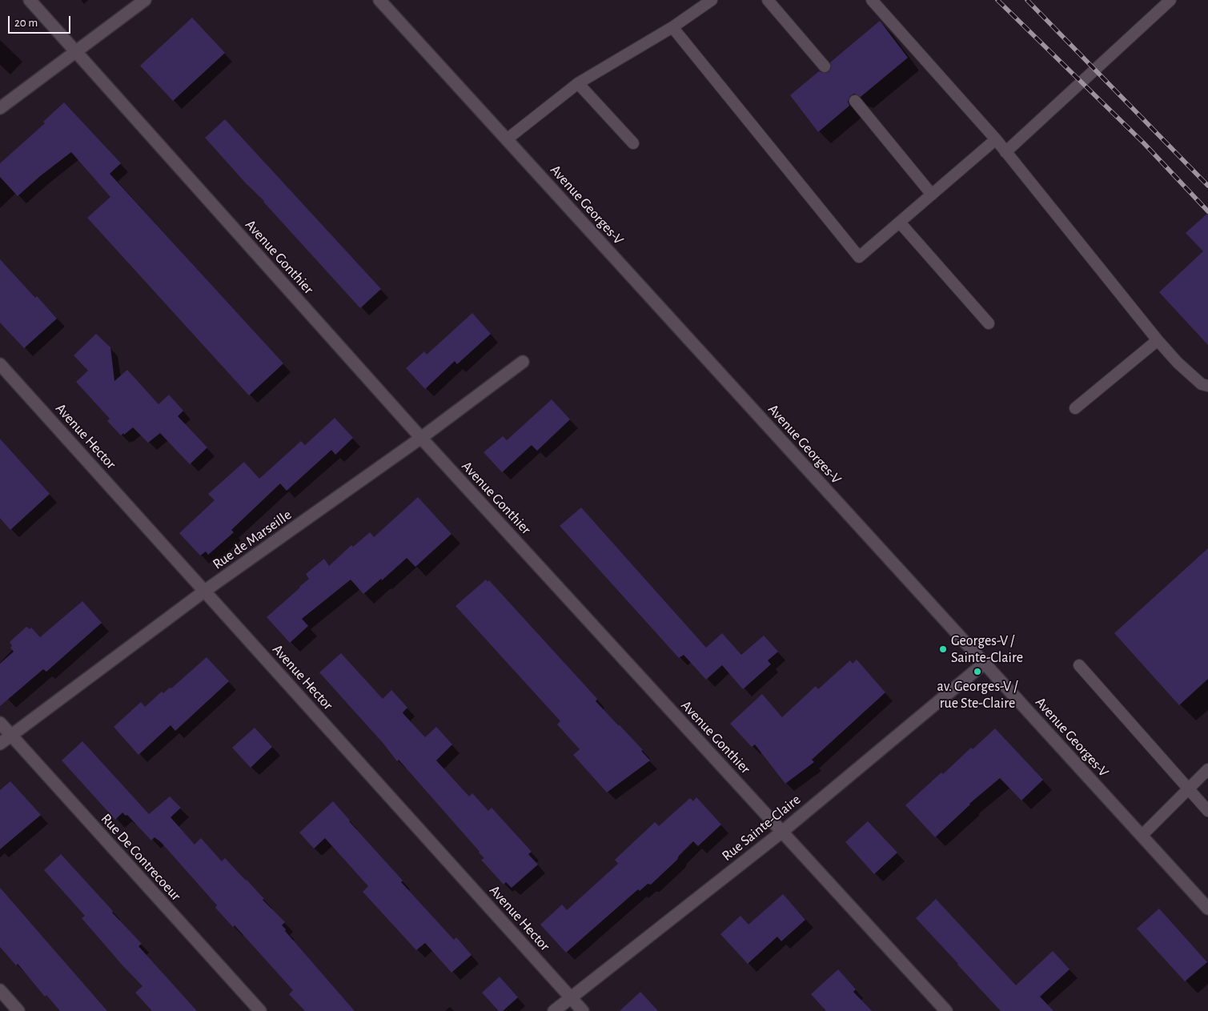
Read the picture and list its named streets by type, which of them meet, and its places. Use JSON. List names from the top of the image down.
{
  "streets": {
    "street": [
      "Avenue Georges-V",
      "Avenue Gonthier",
      "Avenue Hector",
      "Rue de Marseille",
      "Rue Sainte-Claire",
      "Rue De Contrecoeur"
    ]
  },
  "crossings": [
    ["Avenue Georges-V", "Rue Sainte-Claire"],
    ["Avenue Gonthier", "Rue de Marseille"],
    ["Avenue Gonthier", "Rue Sainte-Claire"],
    ["Avenue Hector", "Rue de Marseille"],
    ["Avenue Hector", "Rue Sainte-Claire"],
    ["Rue de Marseille", "Rue De Contrecoeur"]
  ],
  "places": ["Georges-V / Sainte-Claire", "av. Georges-V / rue Ste-Claire"],
  "scale_bar": "20 m"
}
